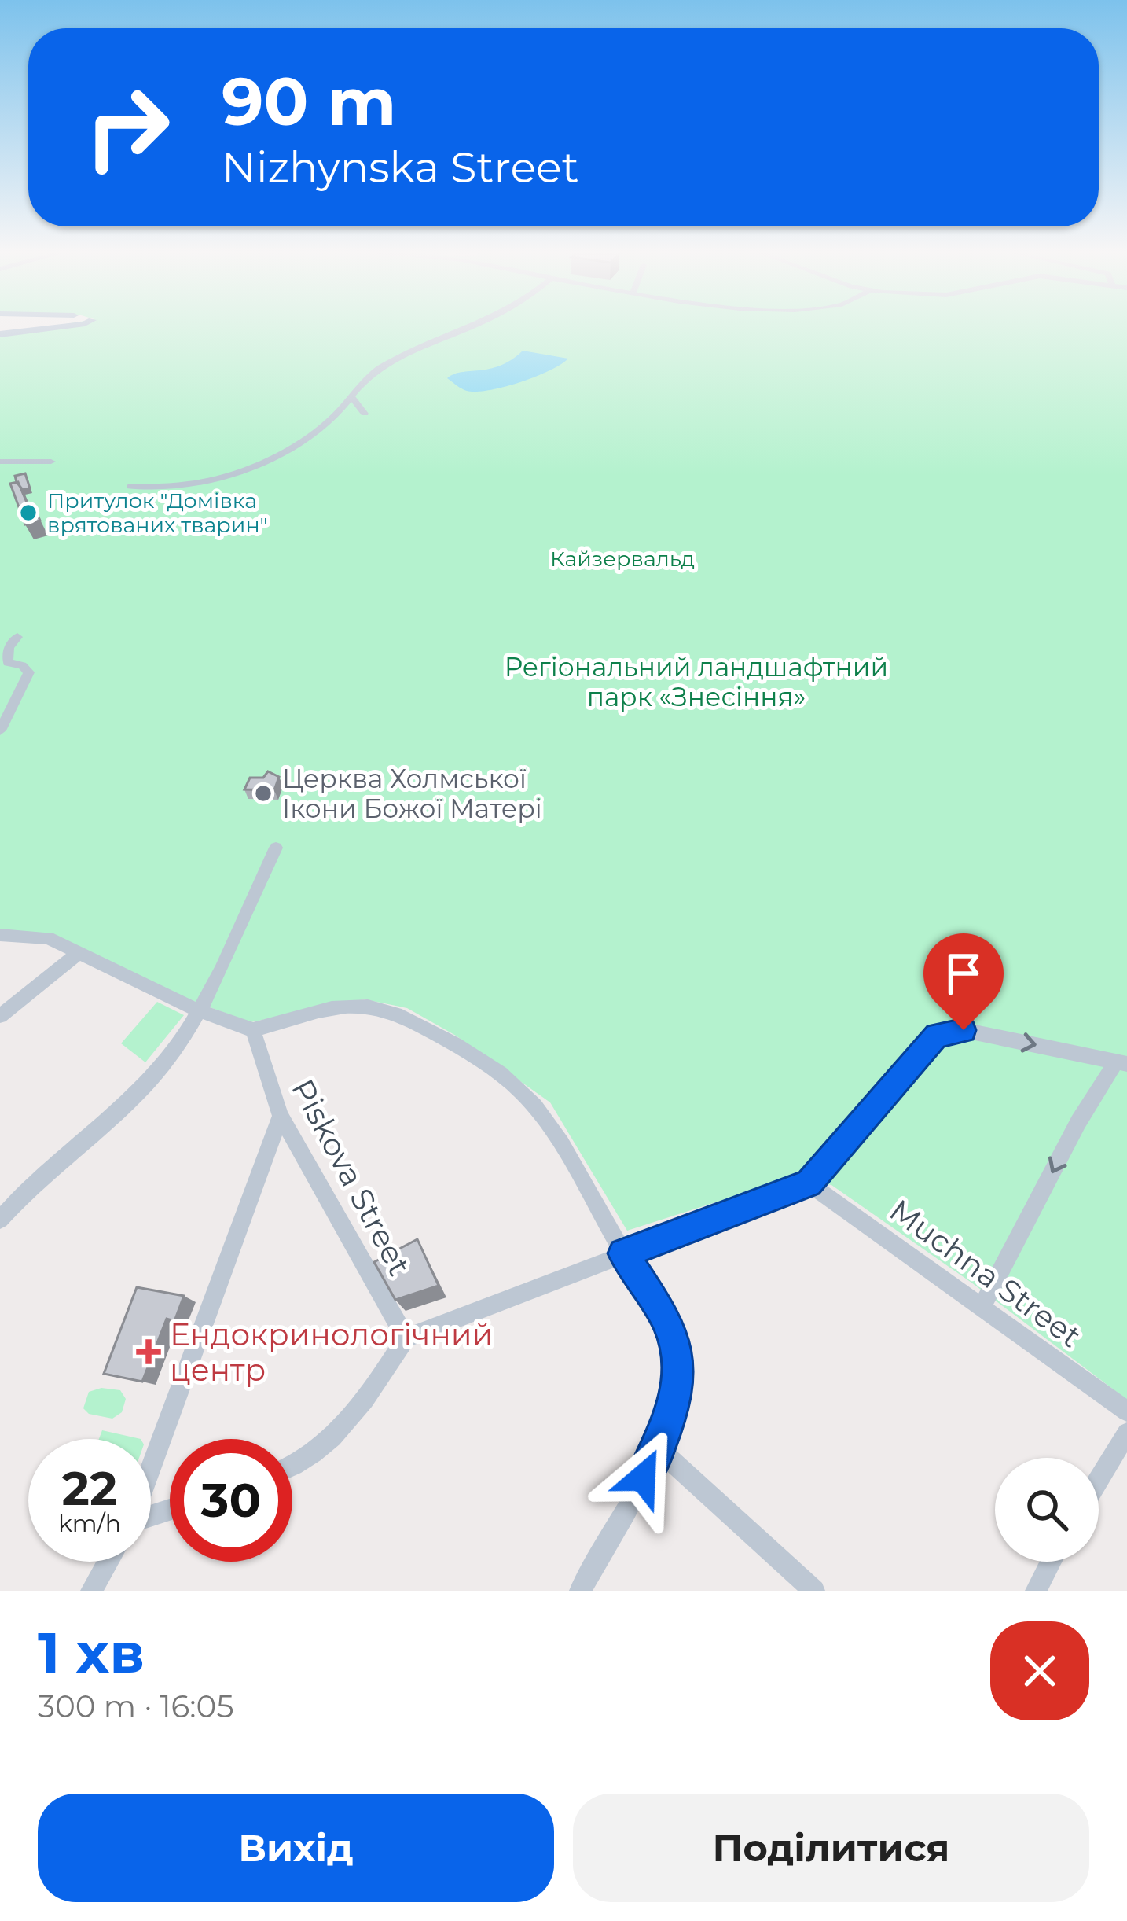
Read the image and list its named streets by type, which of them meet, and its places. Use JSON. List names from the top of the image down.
{
  "streets": {
    "street": ["Piskova Street", "Muchna Street"]
  },
  "parks": ["Кайзервальд", "Регіональний ландшафтний парк «Знесіння»"],
  "places": {
    "other": ["Притулок \"Домівка врятованих тварин\"", "Церква Холмської Ікони Божої Матері"],
    "health": ["Ендокринологічний центр"]
  },
  "page": {
    "turn": ["90 m", "Nizhynska Street"],
    "speed": "22 km/h",
    "limit": "30",
    "heading": ["1 хв", "300 m · 16:05"],
    "buttons": ["Вихід", "Поділитися"]
  }
}
